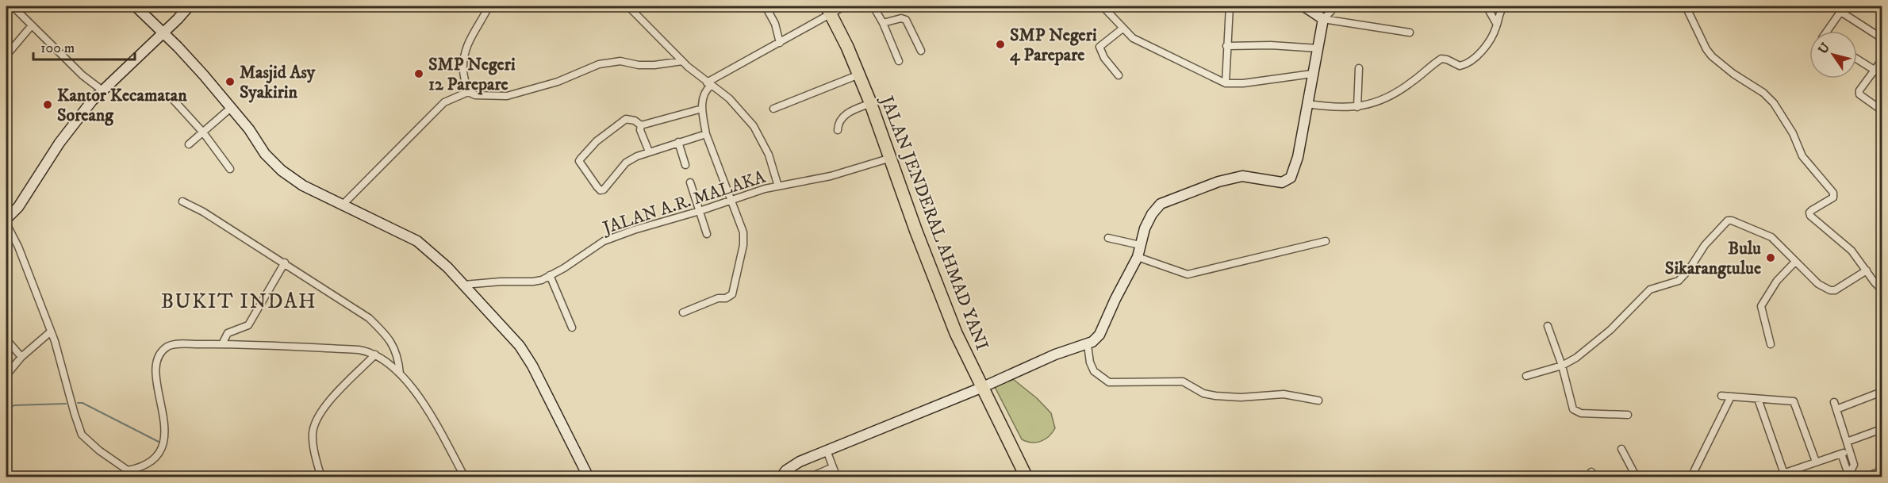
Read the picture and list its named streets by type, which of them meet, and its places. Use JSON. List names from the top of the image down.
{
  "streets": {
    "highway": ["JALAN JENDERAL AHMAD YANI"],
    "street": ["JALAN A.R. MALAKA"]
  },
  "crossings": [
    ["JALAN A.R. MALAKA", "JALAN JENDERAL AHMAD YANI"]
  ],
  "districts": ["BUKIT INDAH"],
  "places": [
    "SMP Negeri 4 Parepare",
    "SMP Negeri 12 Parepare",
    "Masjid Asy Syakirin",
    "Kantor Kecamatan Soreang",
    "Bulu Sikarangtulue"
  ],
  "scale_bar": "100 m",
  "north": "top left"
}
